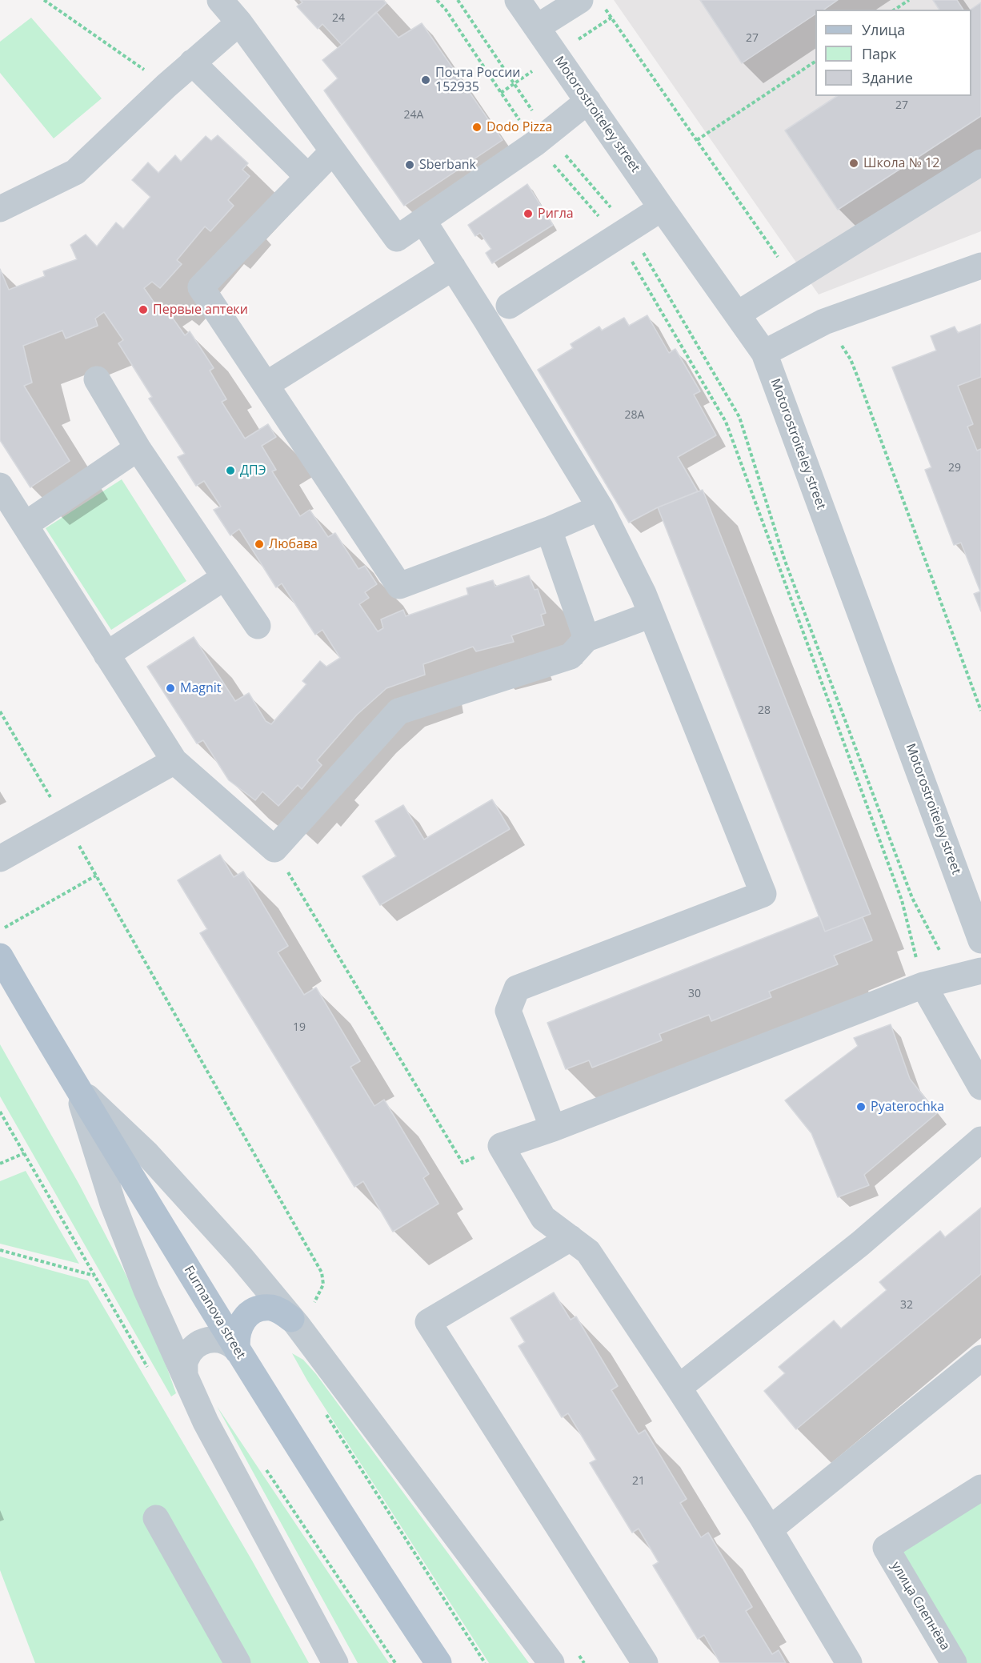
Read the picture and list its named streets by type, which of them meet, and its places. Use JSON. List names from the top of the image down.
{
  "streets": {
    "main road": ["Furmanova street"],
    "street": ["Motorostroiteley street", "улица Слепнёва"]
  },
  "places": [
    "Почта России 152935",
    "Dodo Pizza",
    "Школа № 12",
    "Sberbank",
    "Ригла",
    "Первые аптеки",
    "ДПЭ",
    "Любава",
    "Magnit",
    "Pyaterochka"
  ],
  "house_numbers": [
    "24",
    "27",
    "27",
    "24А",
    "28А",
    "29",
    "28",
    "30",
    "19",
    "32",
    "21"
  ],
  "legend": ["Улица", "Парк", "Здание"]
}
